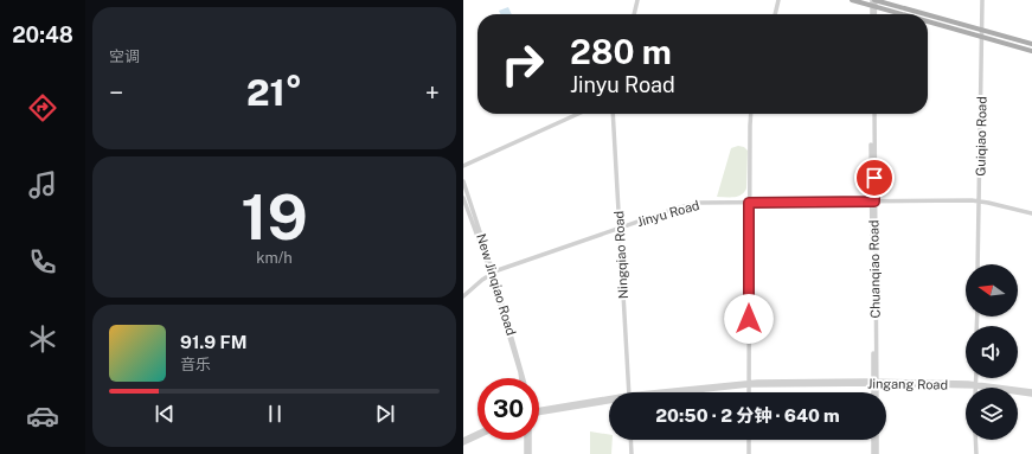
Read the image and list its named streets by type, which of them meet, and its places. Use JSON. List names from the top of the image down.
{
  "streets": {
    "street": [
      "Guiqiao Road",
      "Jinyu Road",
      "Ningqiao Road",
      "Chuanqiao Road",
      "New Jinqiao Road",
      "Jingang Road"
    ]
  },
  "crossings": [
    ["Guiqiao Road", "Jinyu Road"],
    ["Jinyu Road", "Ningqiao Road"],
    ["Jinyu Road", "Chuanqiao Road"],
    ["Jinyu Road", "New Jinqiao Road"],
    ["Chuanqiao Road", "Jingang Road"]
  ],
  "north": "left",
  "page": {
    "tabs": "20:48",
    "tile": [
      "空调",
      ["19", "km/h"]
    ],
    "turn": ["280 m", "Jinyu Road"],
    "heat": ["−", "21°", "+"],
    "song": ["91.9 FM", "音乐"],
    "limit": "30",
    "trip": "20:50 · 2 分钟 · 640 m"
  }
}
